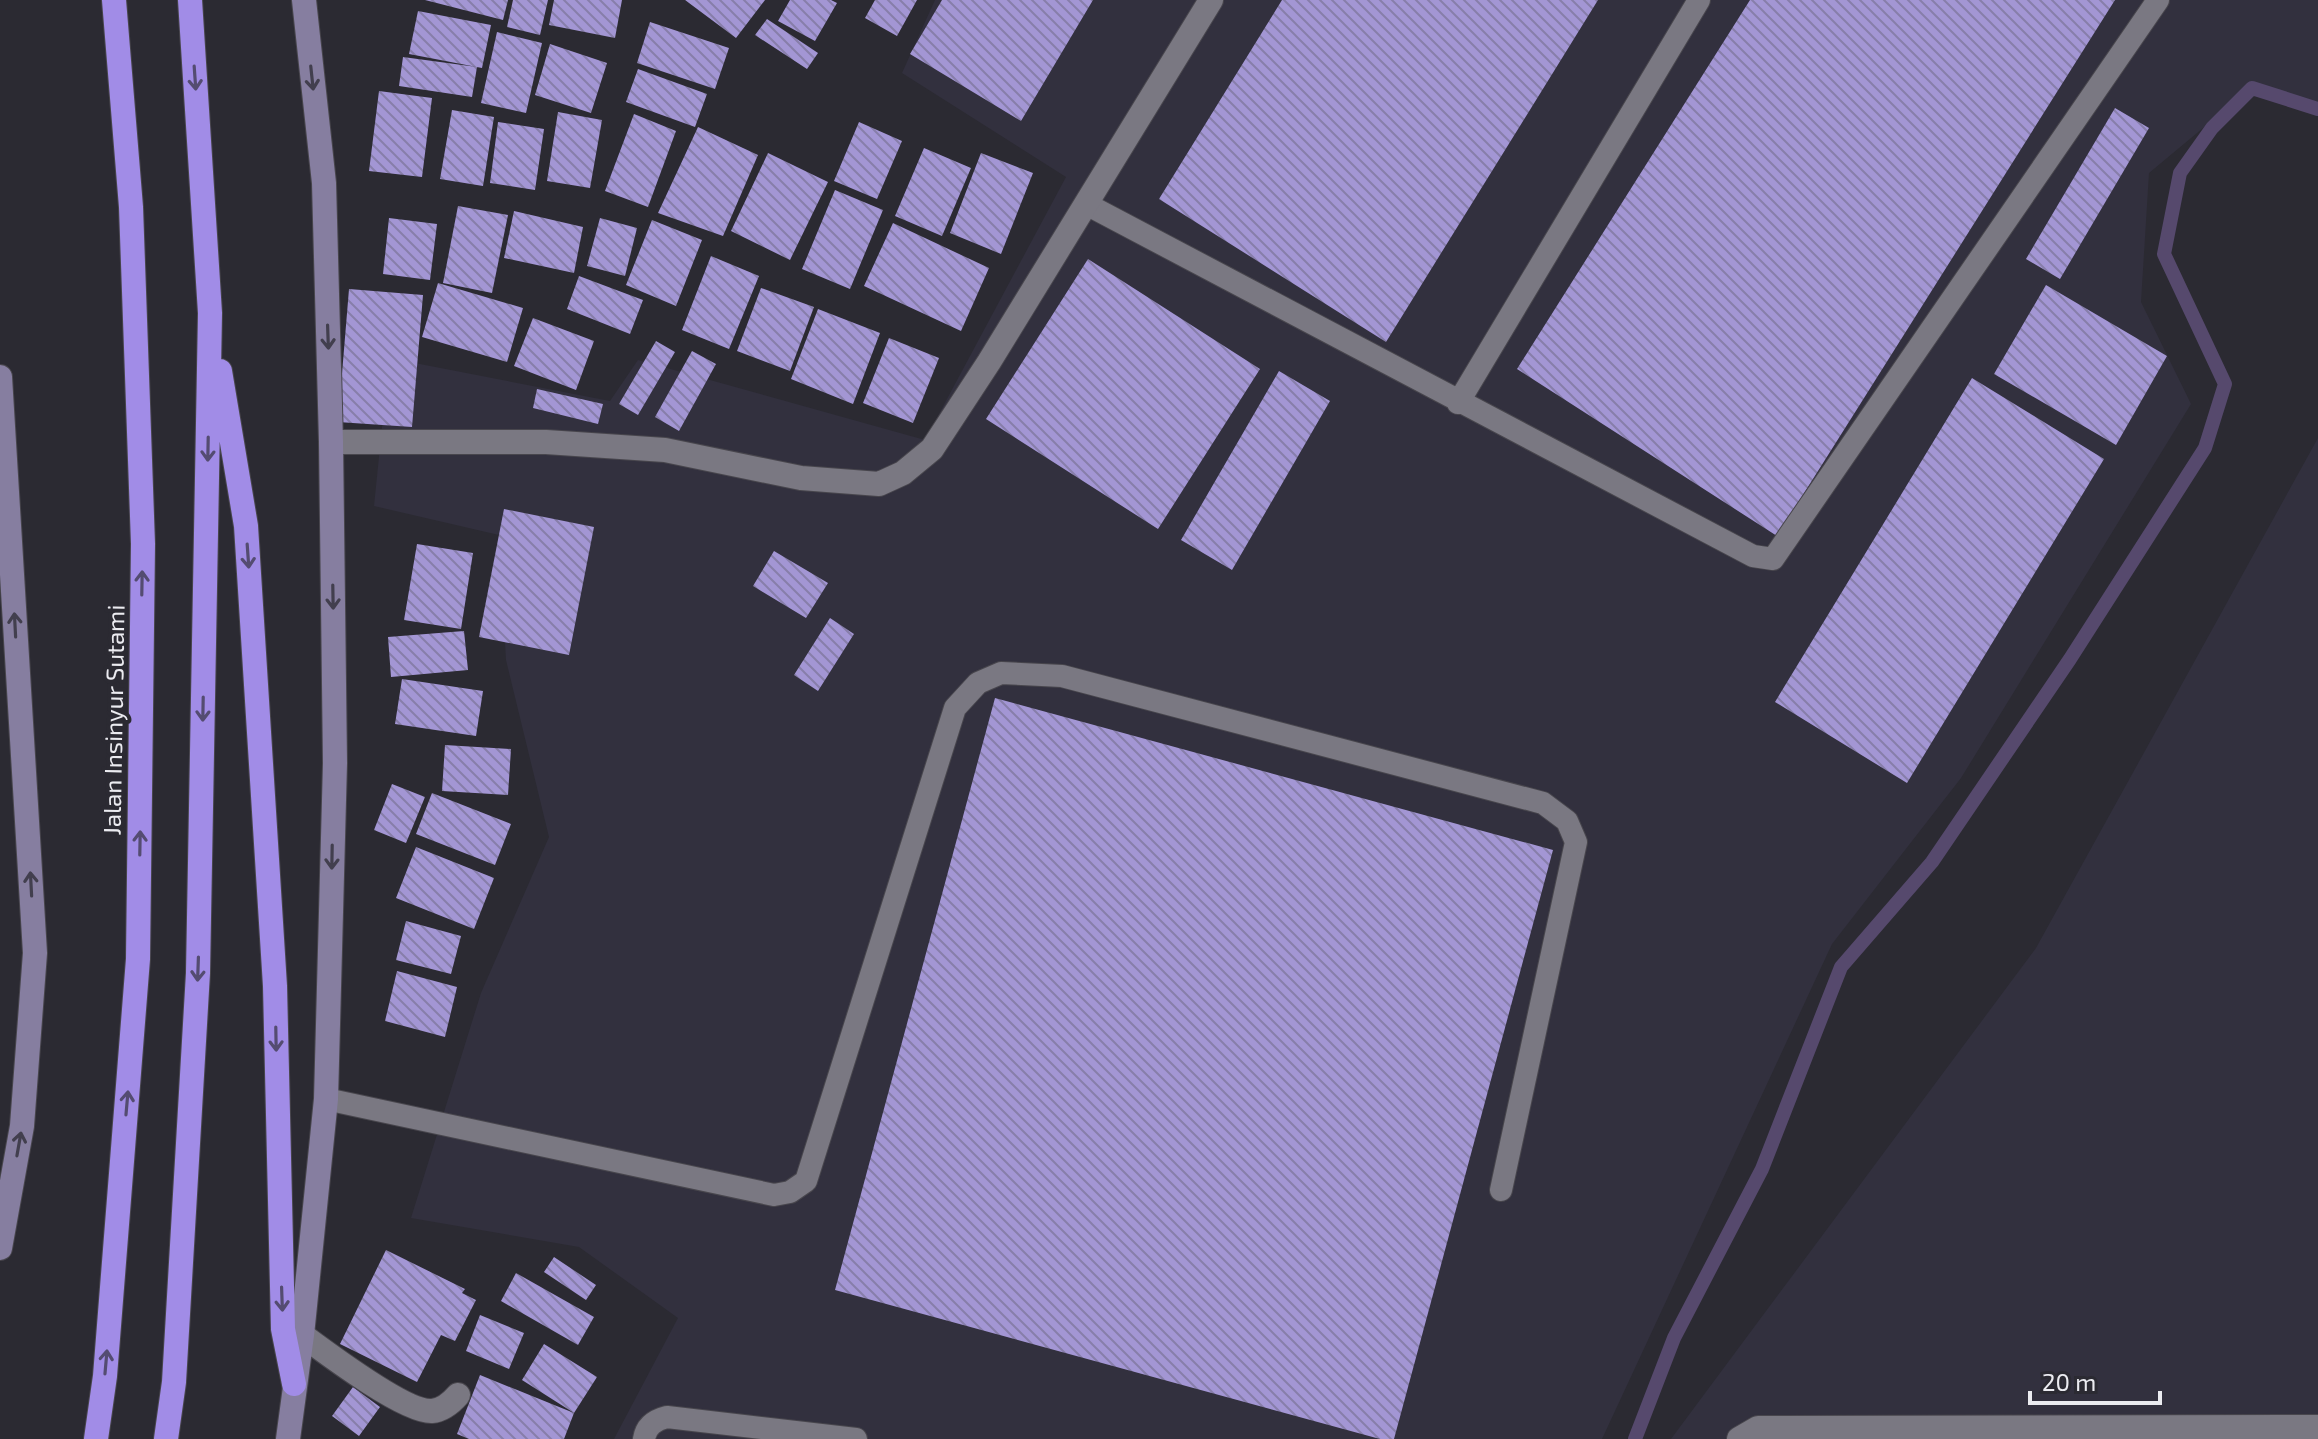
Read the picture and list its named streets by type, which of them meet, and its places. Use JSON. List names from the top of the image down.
{
  "streets": {
    "highway": ["Jalan Insinyur Sutami"]
  },
  "scale_bar": "20 m"
}
